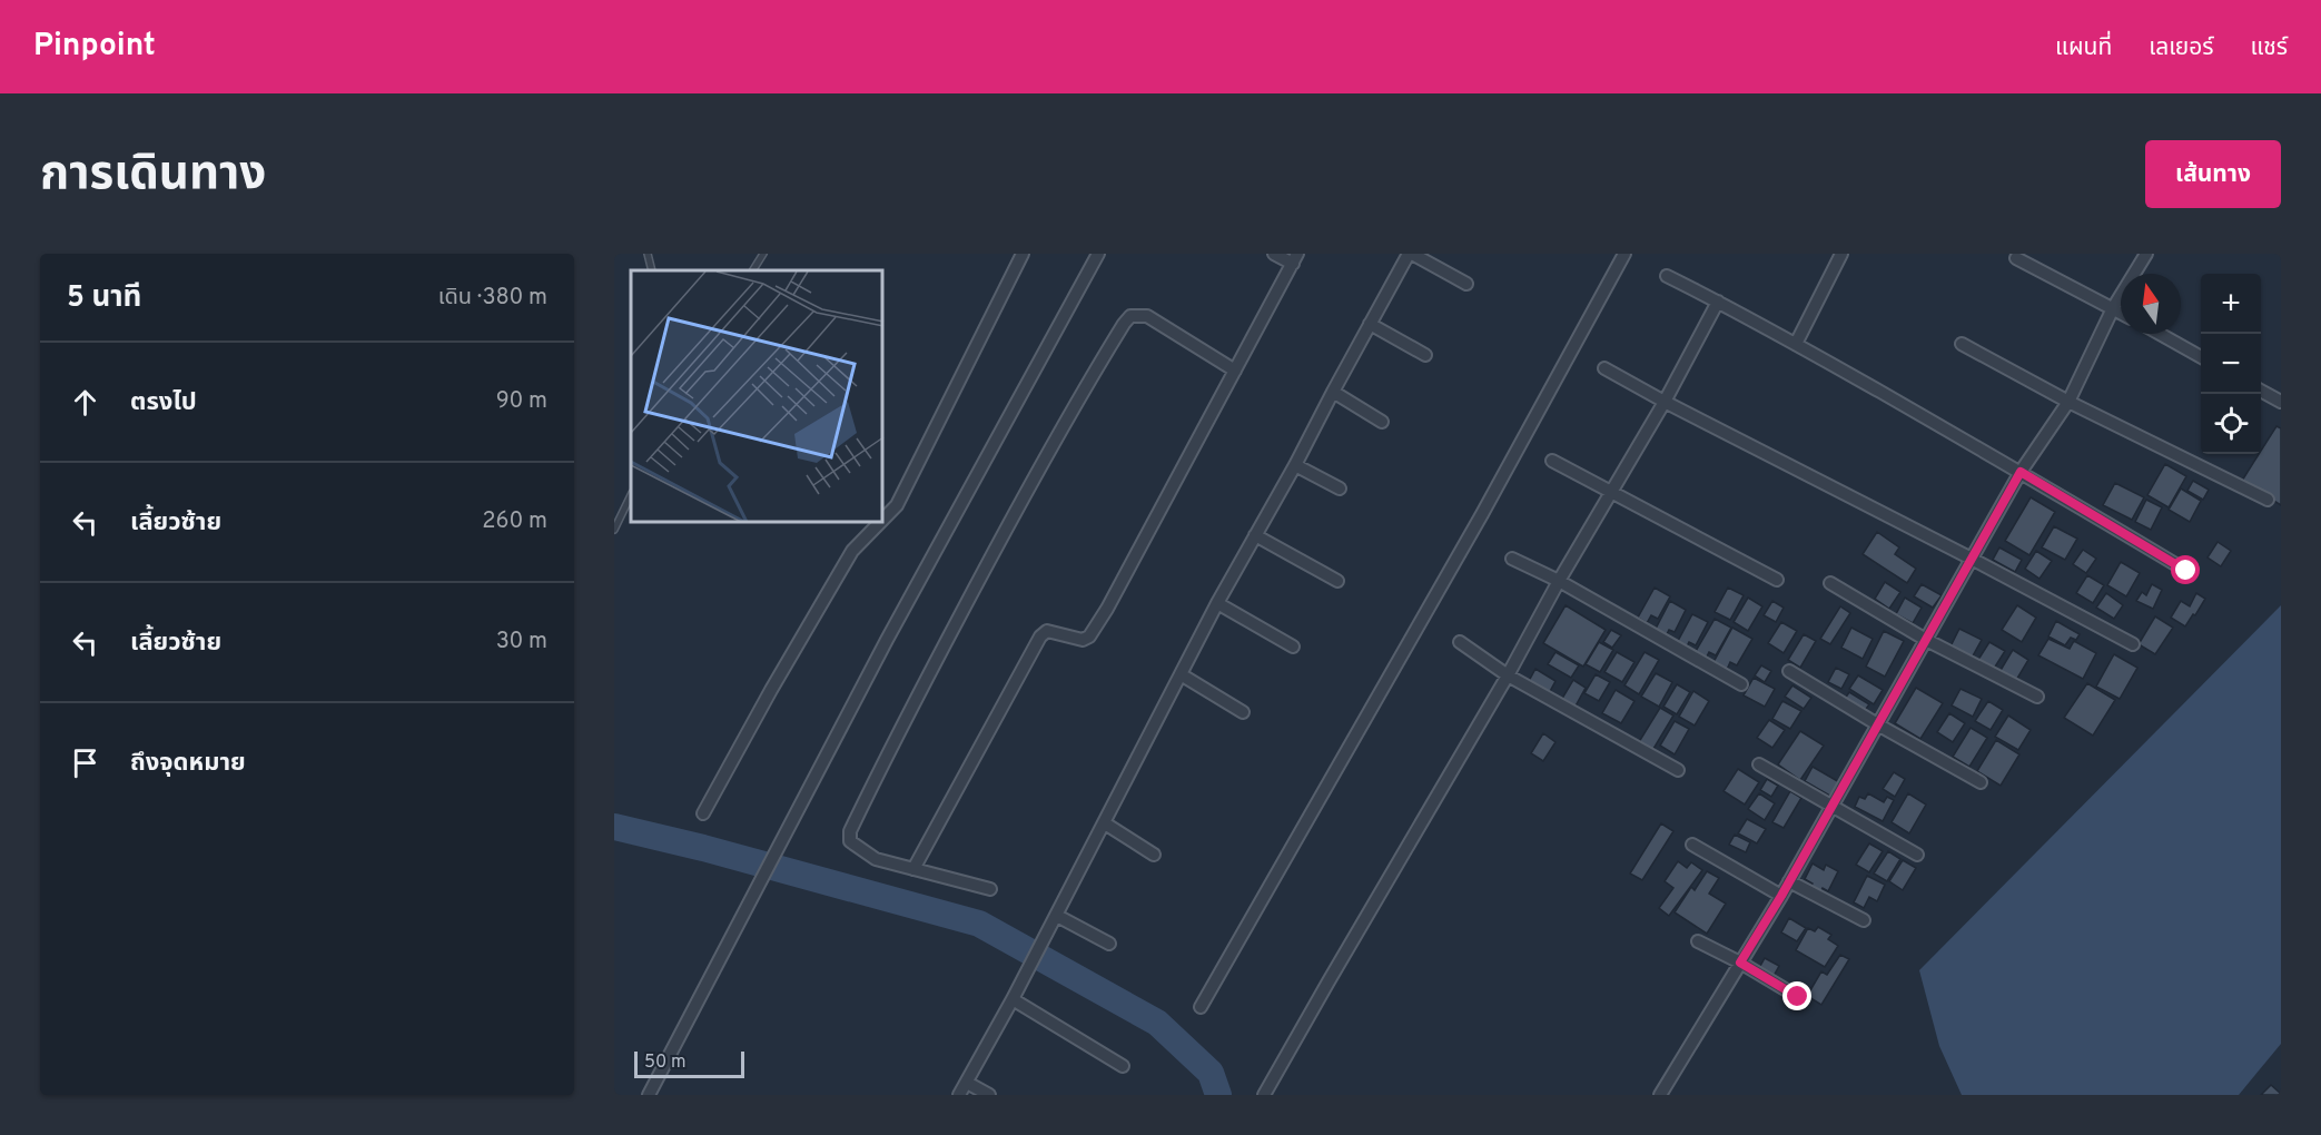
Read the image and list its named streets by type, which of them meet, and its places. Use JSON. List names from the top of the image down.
{
  "scale_bar": "50 m",
  "north": "top",
  "page": {
    "header": "Pinpoint",
    "nav": ["แผนที่", "เลเยอร์", "แชร์"],
    "title": "การเดินทาง",
    "buttons": "เส้นทาง",
    "heading": ["5 นาที", "เดิน · 380 m"],
    "map_buttons": ["+", "−"],
    "list": [
      ["ตรงไป", "90 m"],
      ["เลี้ยวซ้าย", "260 m"],
      ["เลี้ยวซ้าย", "30 m"],
      "ถึงจุดหมาย"
    ],
    "scale": "50 m"
  }
}
